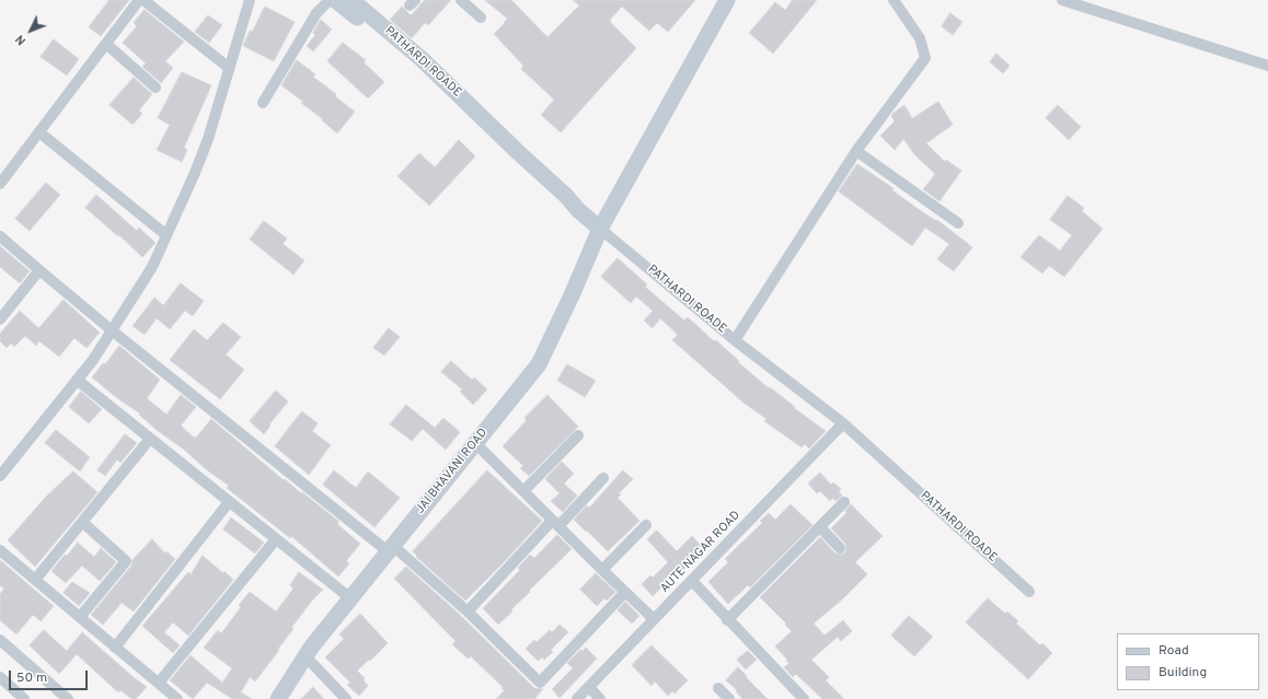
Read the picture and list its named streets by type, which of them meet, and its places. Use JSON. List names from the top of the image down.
{
  "streets": {
    "street": ["PATHARDI ROADE", "JAI BHAVANI ROAD", "AUTE NAGAR ROAD"]
  },
  "crossings": [
    ["PATHARDI ROADE", "JAI BHAVANI ROAD"],
    ["PATHARDI ROADE", "AUTE NAGAR ROAD"]
  ],
  "legend": ["Road", "Building"],
  "scale_bar": "50 m",
  "north": "bottom left"
}
